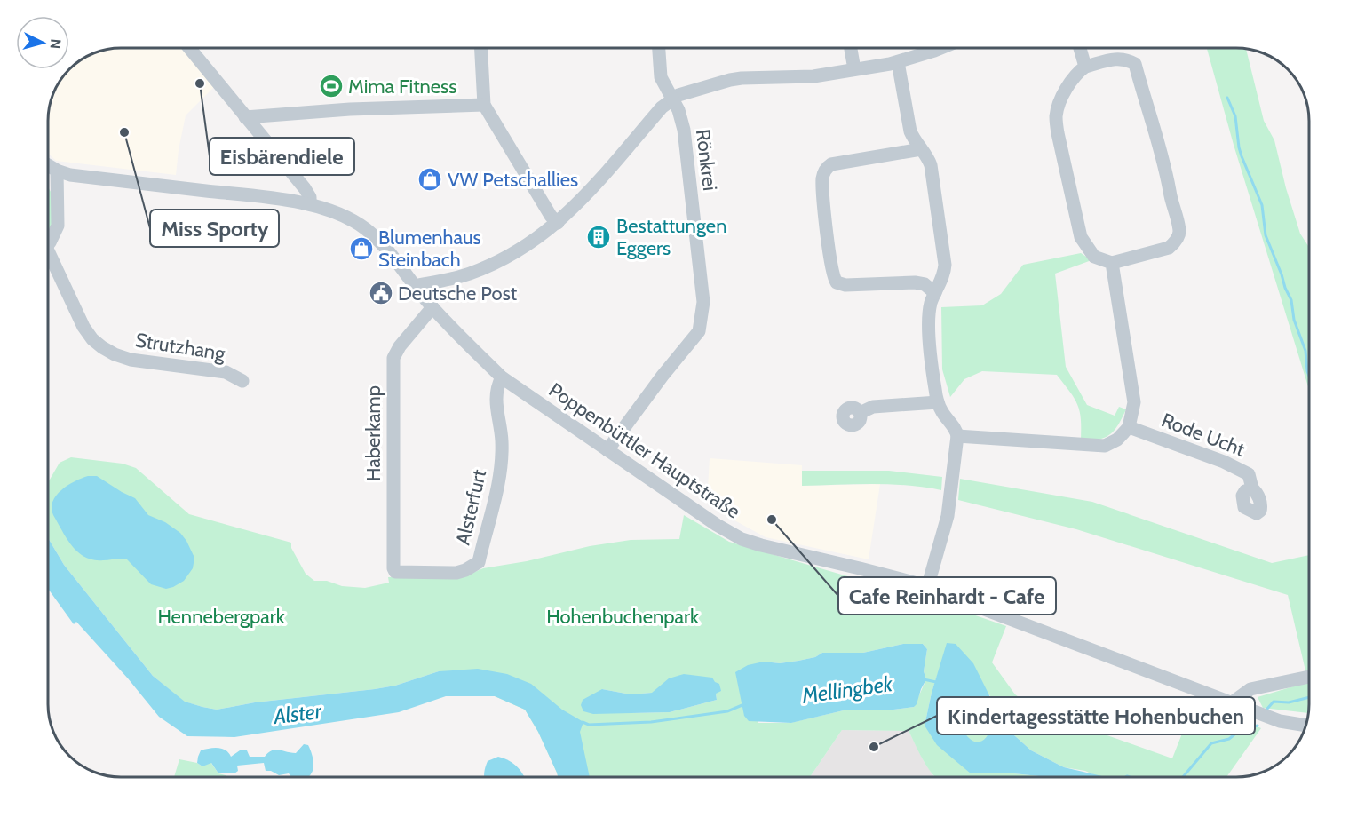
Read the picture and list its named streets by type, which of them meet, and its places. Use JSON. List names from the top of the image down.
{
  "streets": {
    "street": [
      "Rönkrei",
      "Strutzhang",
      "Haberkamp",
      "Rode Ucht",
      "Poppenbüttler Hauptstraße",
      "Alsterfurt"
    ]
  },
  "crossings": [
    ["Rönkrei", "Poppenbüttler Hauptstraße"],
    ["Haberkamp", "Poppenbüttler Hauptstraße"],
    ["Haberkamp", "Alsterfurt"],
    ["Poppenbüttler Hauptstraße", "Alsterfurt"]
  ],
  "water": ["Mellingbek", "Alster"],
  "parks": ["Hennebergpark", "Hohenbuchenpark"],
  "places": {
    "other": [
      "Eisbärendiele",
      "Miss Sporty",
      "Cafe Reinhardt - Cafe",
      "Kindertagesstätte Hohenbuchen"
    ],
    "sports": ["Mima Fitness"],
    "shop": ["VW Petschallies", "Blumenhaus Steinbach"],
    "building": ["Bestattungen Eggers"],
    "public building": ["Deutsche Post"]
  },
  "north": "right"
}
